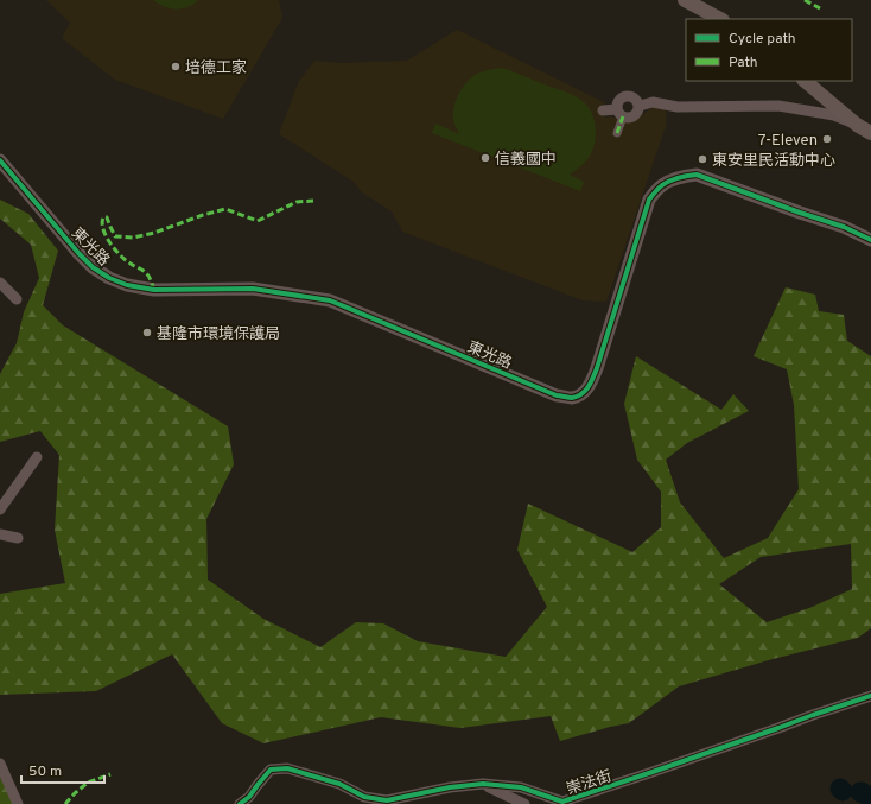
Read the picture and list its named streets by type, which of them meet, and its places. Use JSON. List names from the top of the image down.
{
  "streets": {
    "street": ["東光路", "崇法街"]
  },
  "places": [
    "培德工家",
    "7-Eleven",
    "信義國中",
    "東安里民活動中心",
    "基隆市環境保護局"
  ],
  "legend": ["Cycle path", "Path"],
  "scale_bar": "50 m"
}
